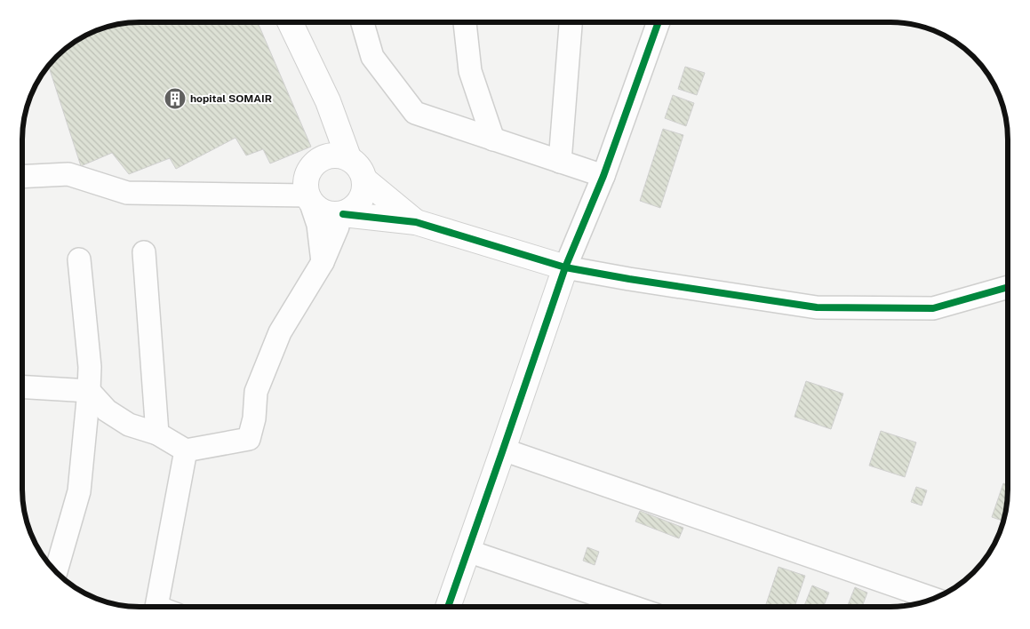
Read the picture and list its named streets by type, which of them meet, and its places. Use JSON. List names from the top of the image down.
{
  "places": {
    "building": ["hopital SOMAIR"]
  }
}
